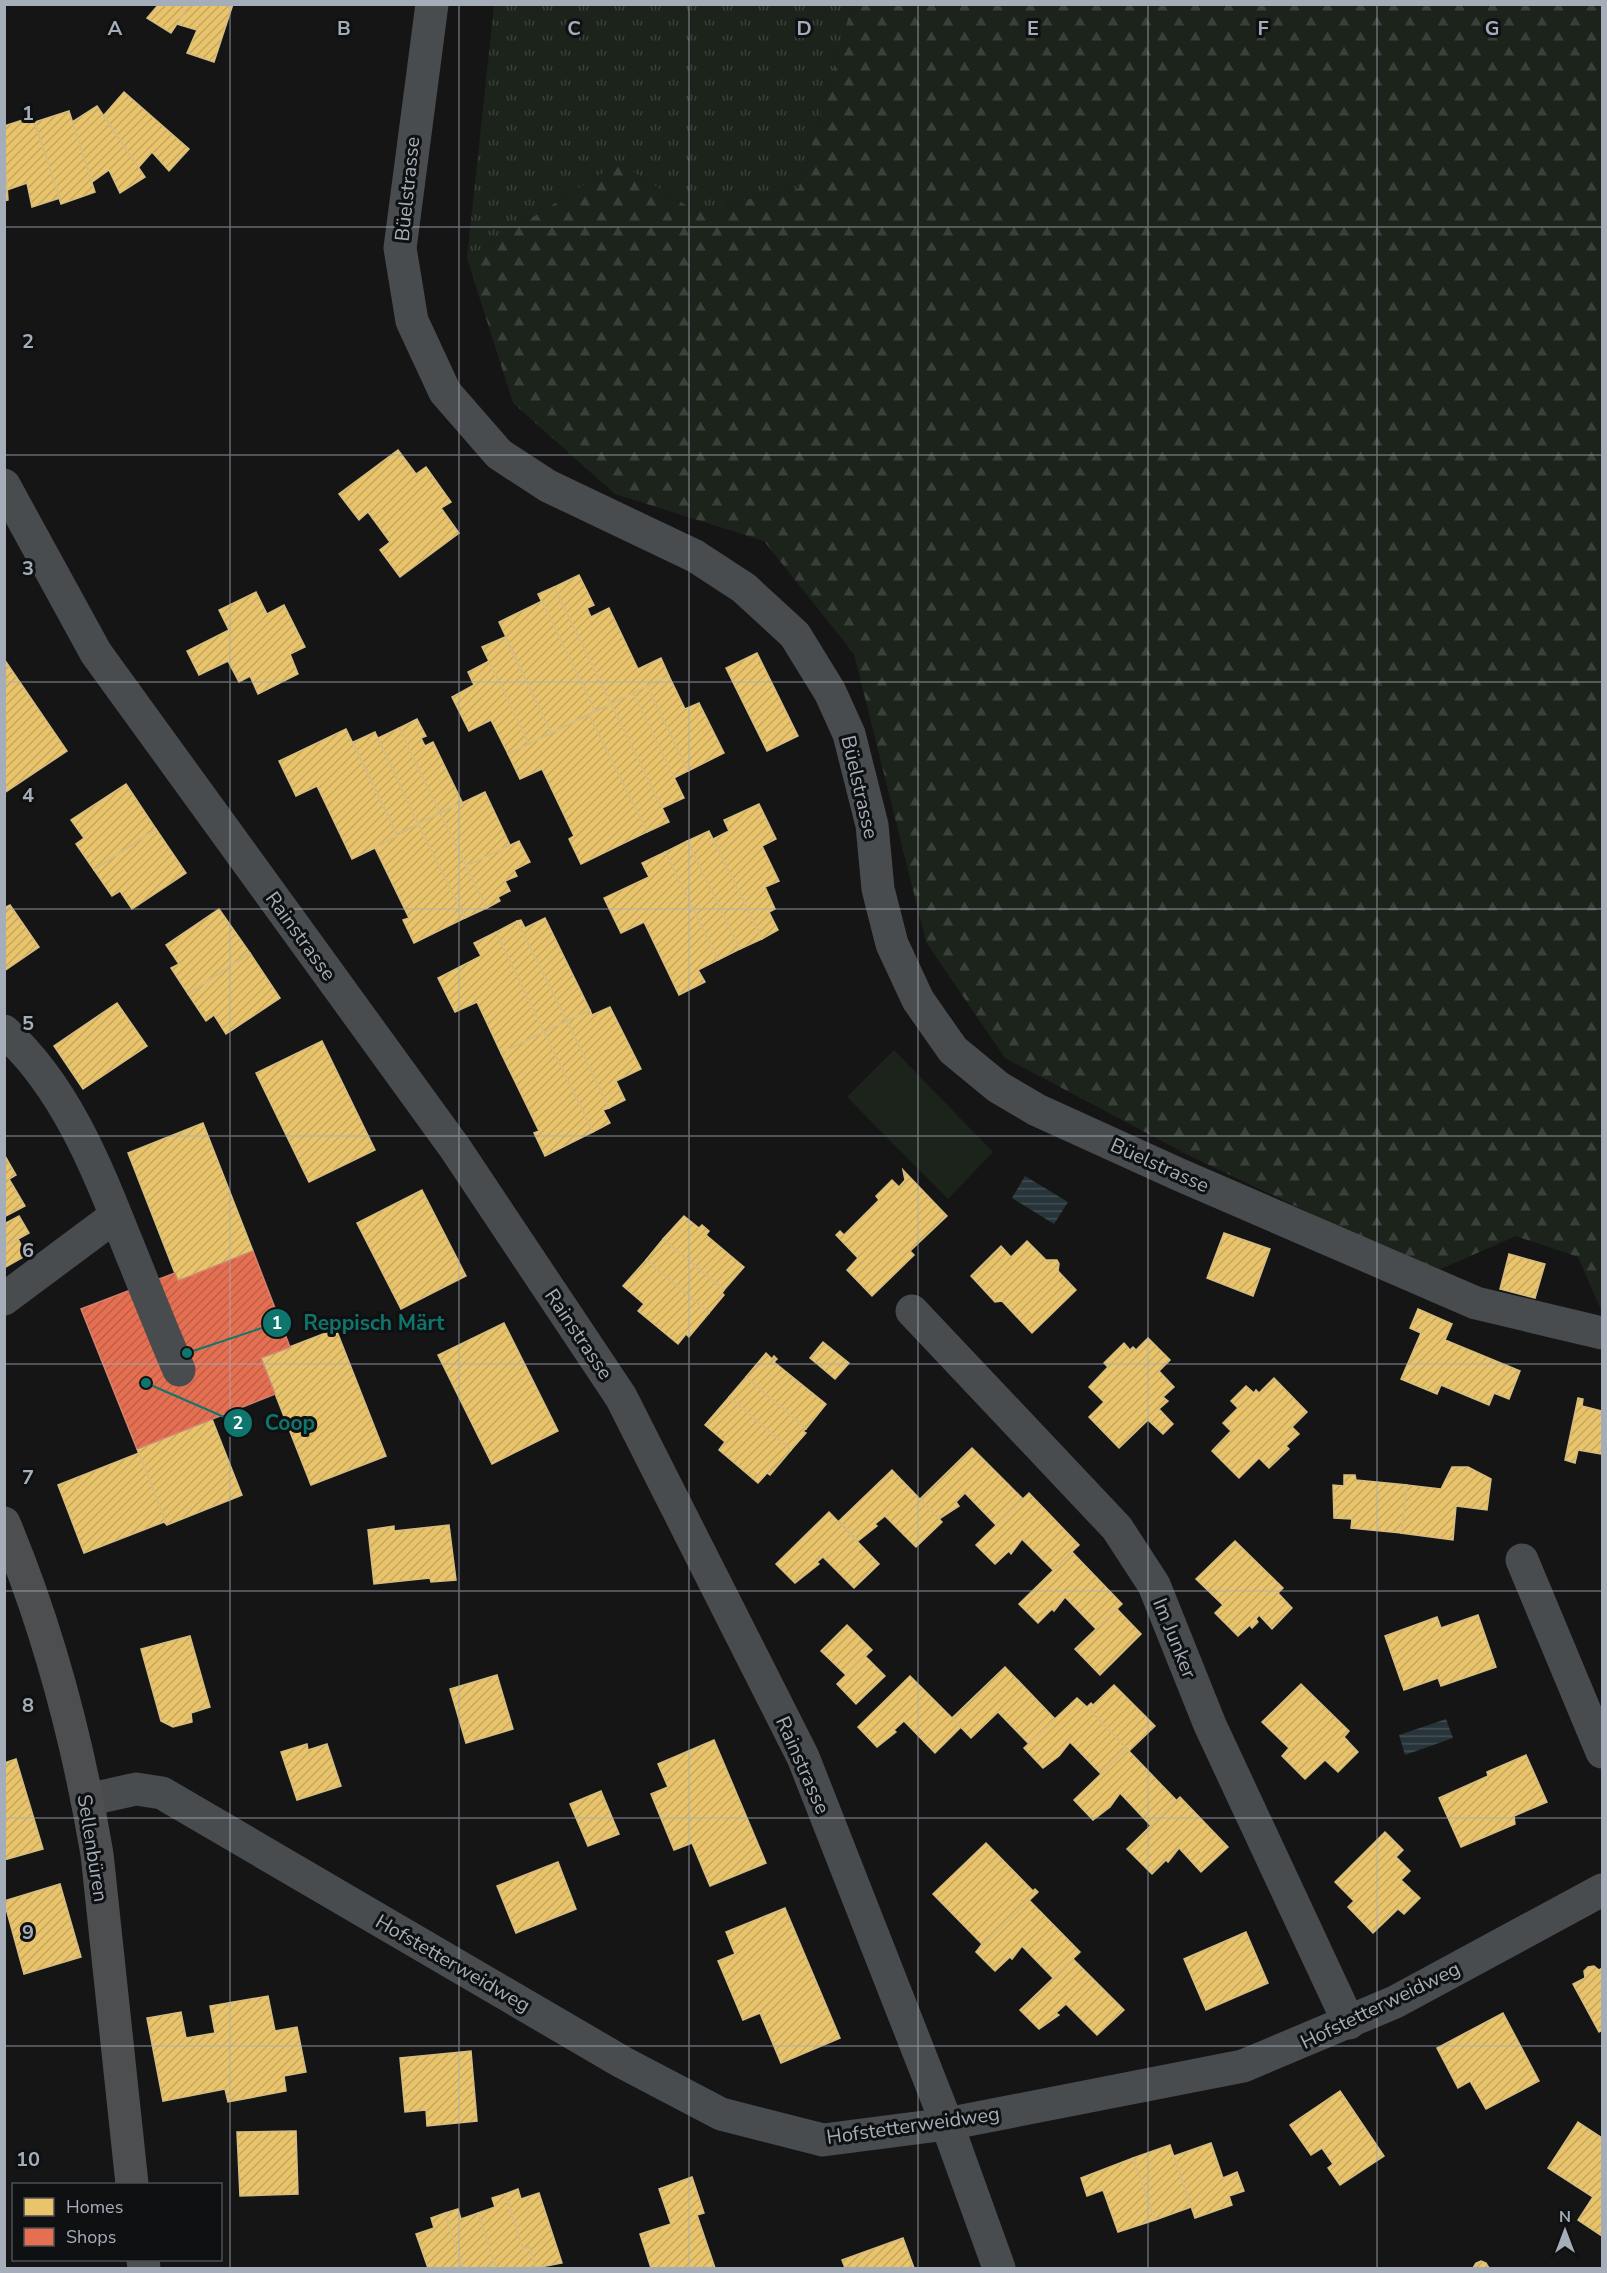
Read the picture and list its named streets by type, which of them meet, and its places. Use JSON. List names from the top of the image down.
{
  "streets": {
    "main road": ["Sellenbüren"],
    "street": [
      "Büelstrasse",
      "Rainstrasse",
      "Im Junker",
      "Hofstetterweidweg"
    ]
  },
  "crossings": [
    ["Rainstrasse", "Hofstetterweidweg"],
    ["Im Junker", "Hofstetterweidweg"],
    ["Sellenbüren", "Hofstetterweidweg"]
  ],
  "places": ["Reppisch Märt", "Coop"],
  "legend": ["Homes", "Shops"],
  "north": "top",
  "grid": {
    "columns": [
      "A",
      "B",
      "C",
      "D",
      "E",
      "F",
      "G"
    ],
    "rows": [
      "1",
      "2",
      "3",
      "4",
      "5",
      "6",
      "7",
      "8",
      "9",
      "10"
    ]
  }
}
